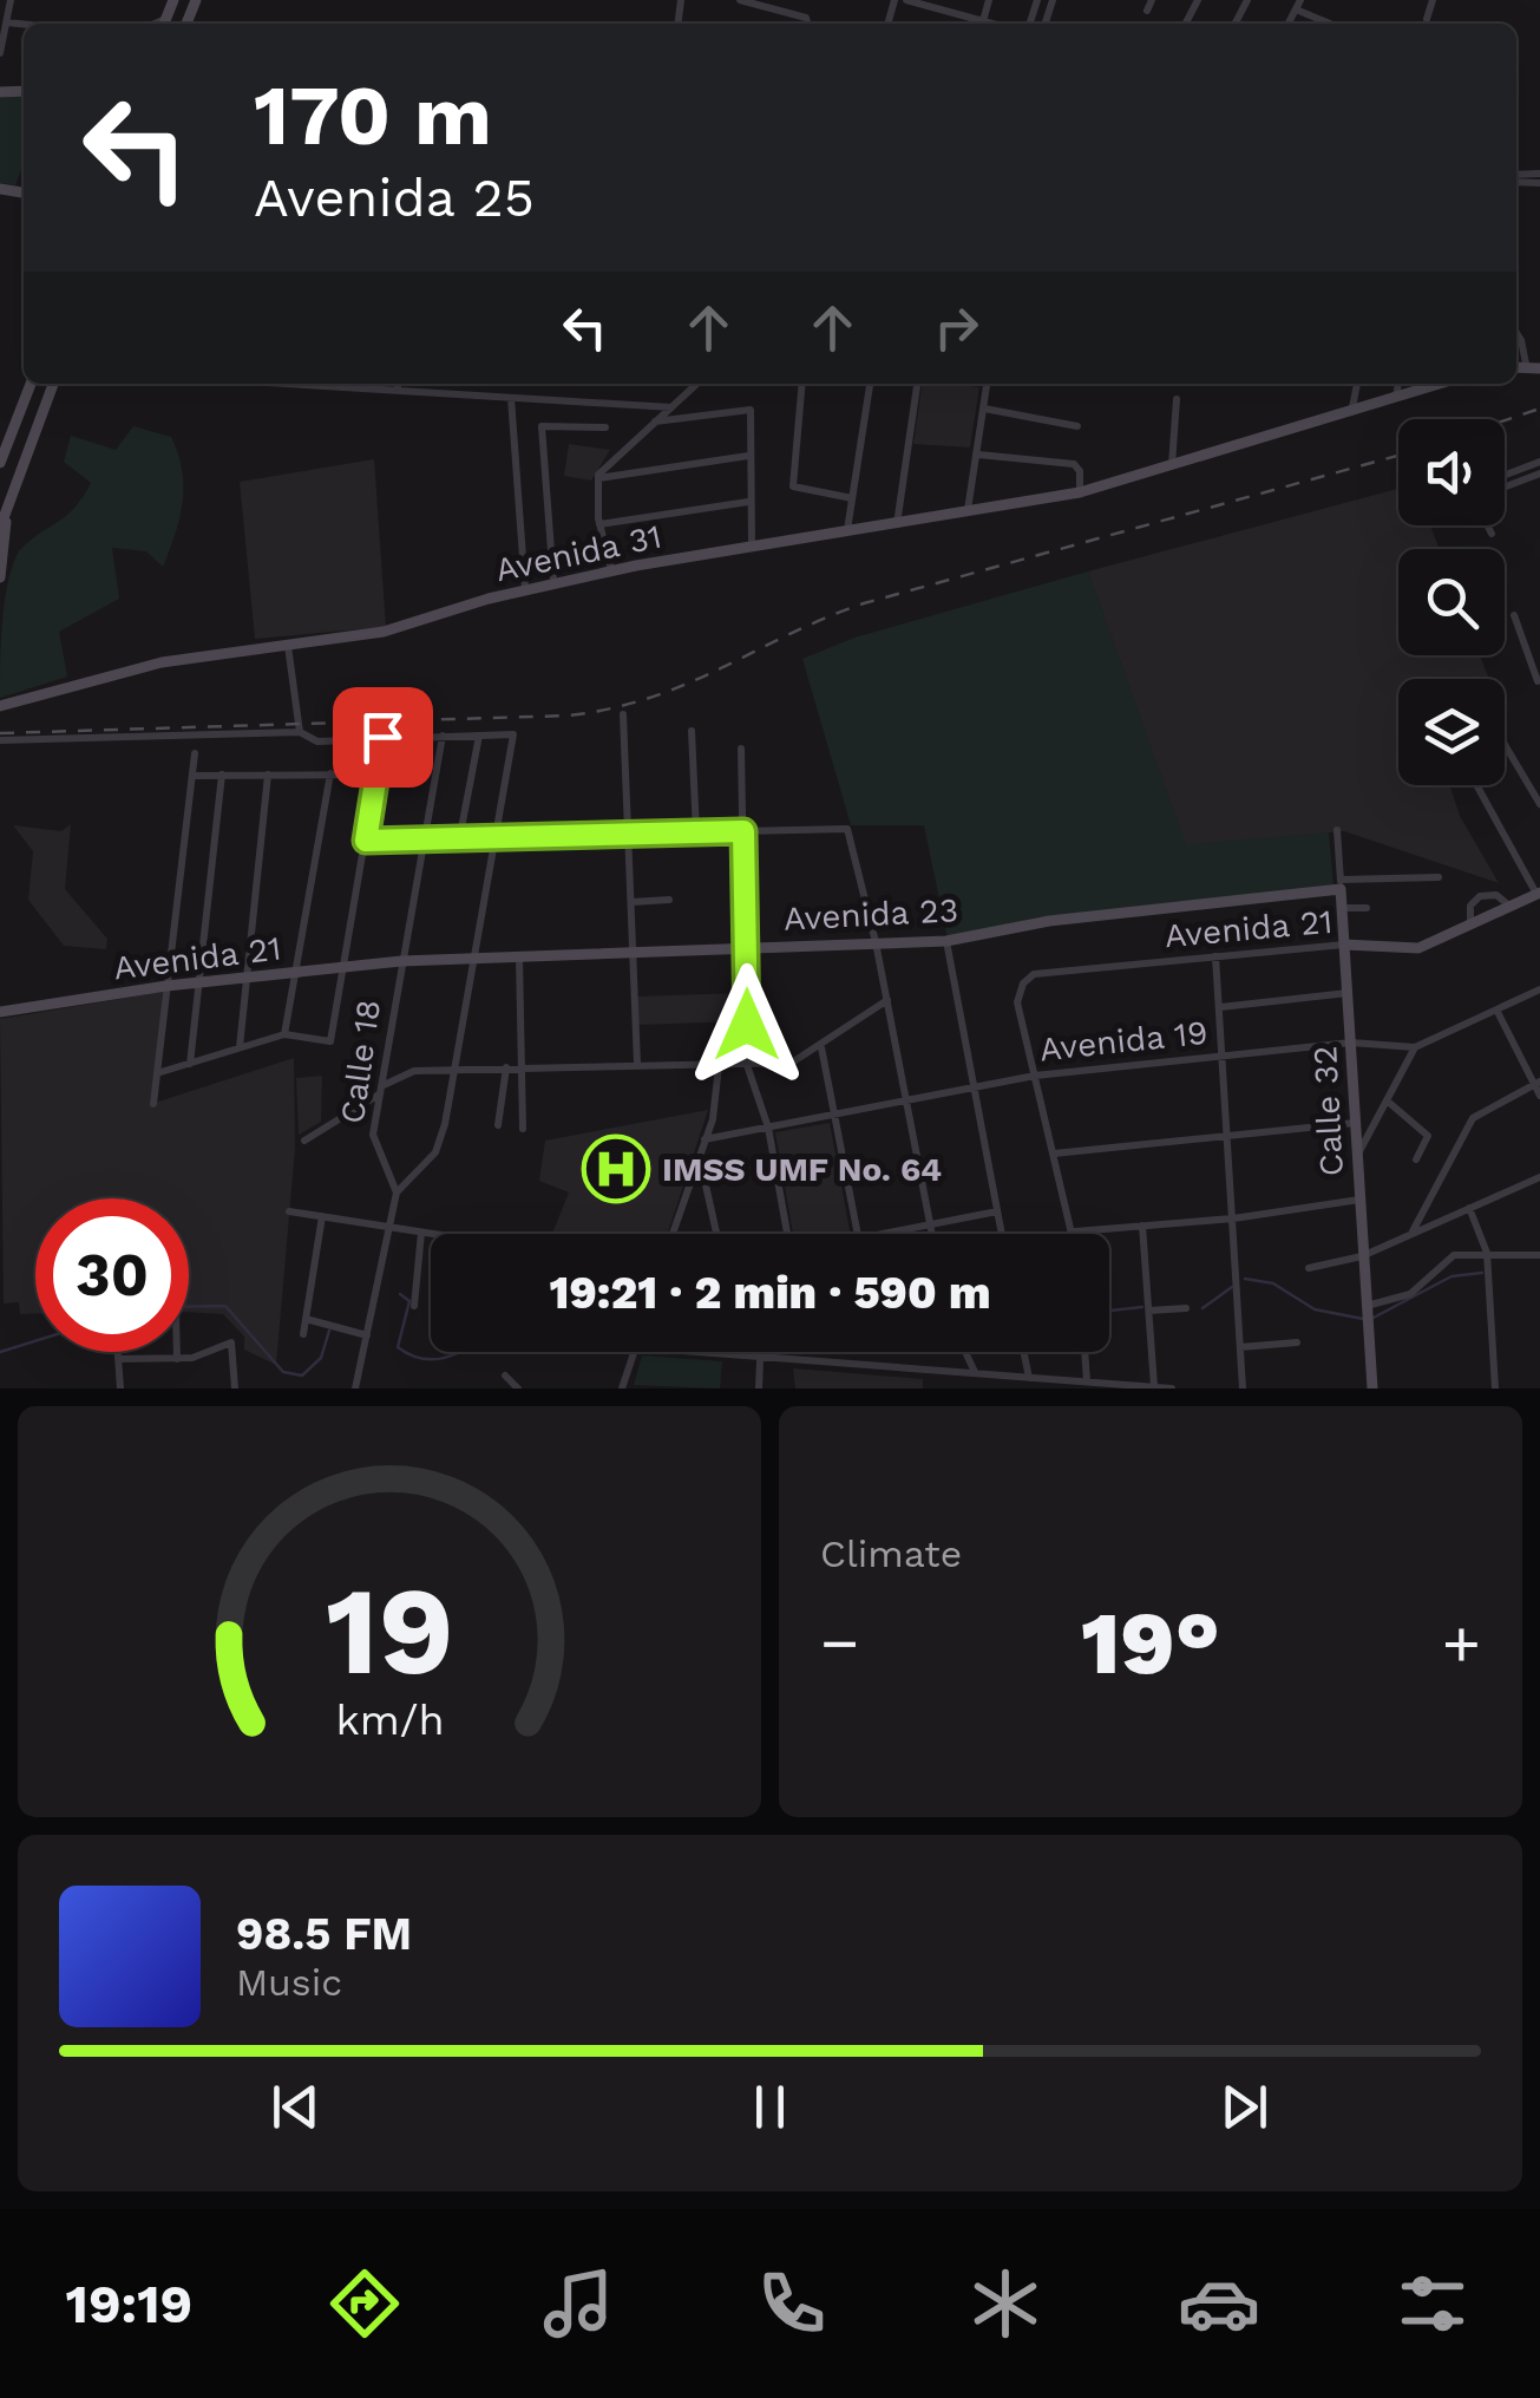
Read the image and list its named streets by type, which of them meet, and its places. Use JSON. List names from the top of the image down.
{
  "streets": {
    "street": [
      "Avenida 31",
      "Avenida 23",
      "Avenida 21",
      "Avenida 19",
      "Calle 18",
      "Calle 32"
    ]
  },
  "crossings": [
    ["Avenida 23", "Avenida 21"],
    ["Avenida 23", "Calle 18"],
    ["Avenida 23", "Calle 32"],
    ["Avenida 21", "Avenida 19"],
    ["Avenida 21", "Calle 18"],
    ["Avenida 21", "Calle 32"],
    ["Avenida 19", "Calle 32"]
  ],
  "places": {
    "hospital": ["IMSS UMF No. 64"]
  },
  "page": {
    "turn": ["170 m", "Avenida 25"],
    "limit": "30",
    "trip": "19:21 · 2 min · 590 m",
    "tile": "Climate",
    "heat": ["−", "19°", "+"],
    "song": ["98.5 FM", "Music"],
    "tabs": "19:19",
    "gauge": ["19", "km/h"]
  }
}
